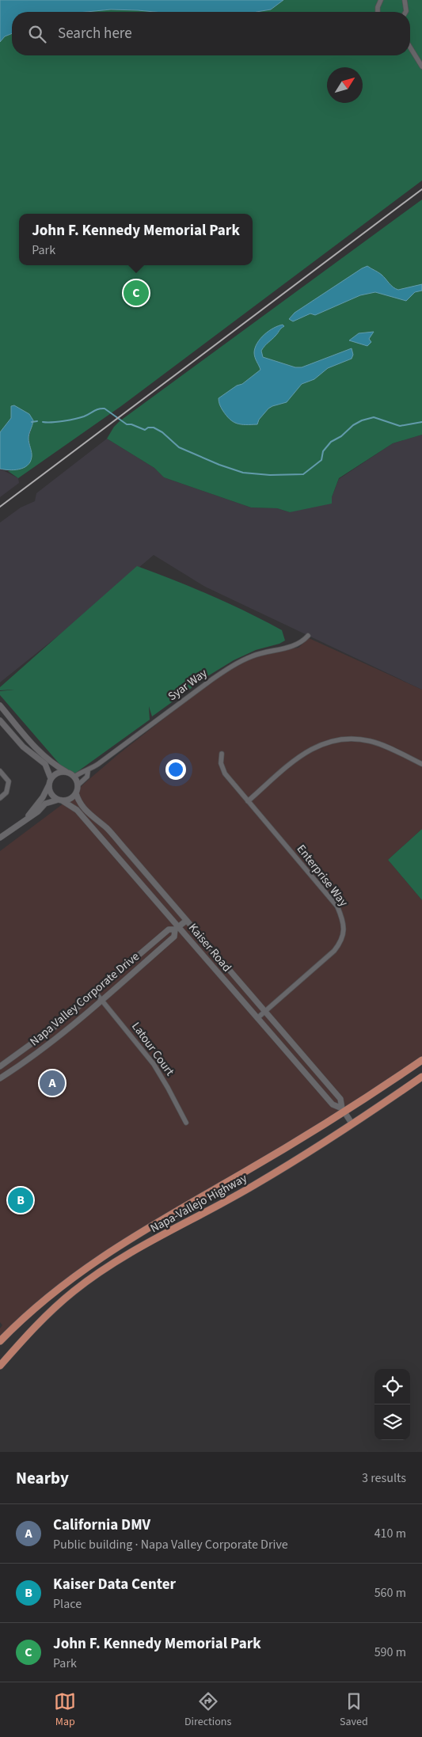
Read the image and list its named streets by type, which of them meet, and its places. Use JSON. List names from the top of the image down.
{
  "streets": {
    "main road": ["Napa-Vallejo Highway"],
    "street": [
      "Syar Way",
      "Enterprise Way",
      "Kaiser Road",
      "Napa Valley Corporate Drive",
      "Latour Court"
    ]
  },
  "crossings": [
    ["Syar Way", "Kaiser Road"],
    ["Enterprise Way", "Kaiser Road"],
    ["Kaiser Road", "Napa Valley Corporate Drive"],
    ["Kaiser Road", "Napa-Vallejo Highway"],
    ["Napa Valley Corporate Drive", "Latour Court"]
  ],
  "north": "top right",
  "page": {
    "search": "Search here",
    "popup": ["John F. Kennedy Memorial Park", "Park"],
    "pins": ["C", "A", "B"],
    "heading": ["Nearby", "3 results"],
    "list": [
      {
        "mark": "A",
        "name": "California DMV",
        "note": "Public building · Napa Valley Corporate Drive",
        "value": "410 m"
      },
      {
        "mark": "B",
        "name": "Kaiser Data Center",
        "note": "Place",
        "value": "560 m"
      },
      {
        "mark": "C",
        "name": "John F. Kennedy Memorial Park",
        "note": "Park",
        "value": "590 m"
      }
    ],
    "nav": ["Map", "Directions", "Saved"]
  }
}
